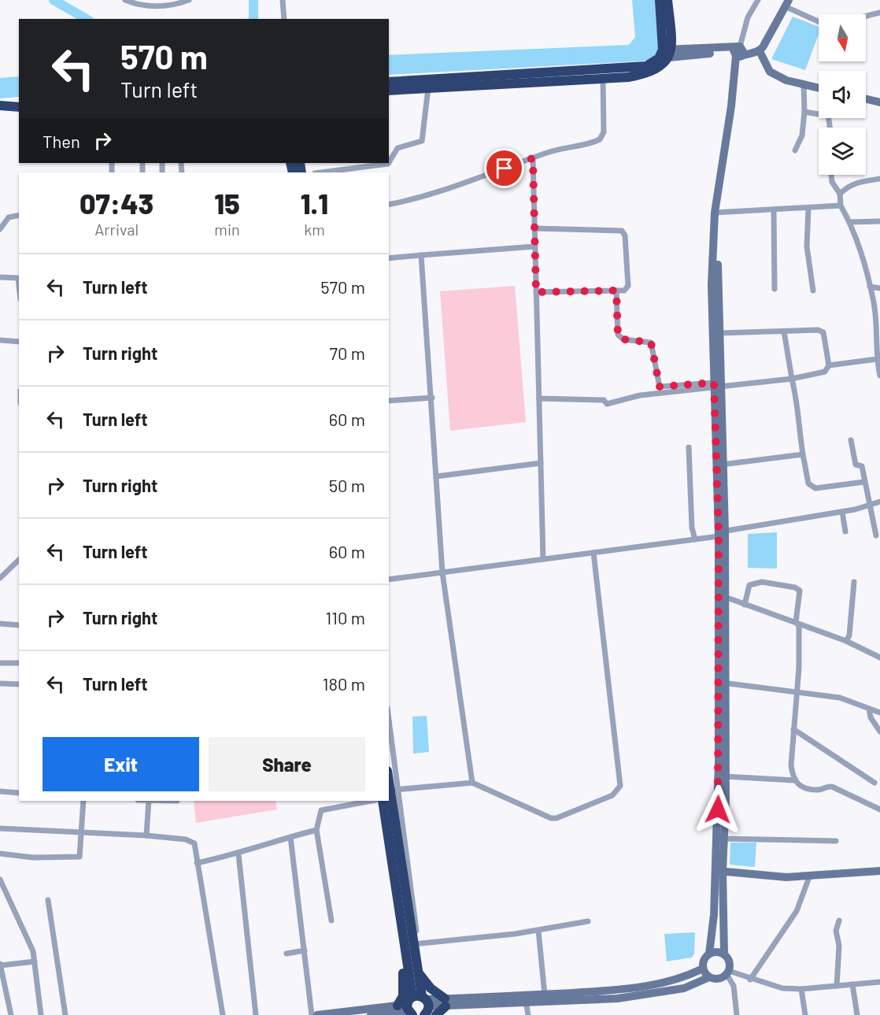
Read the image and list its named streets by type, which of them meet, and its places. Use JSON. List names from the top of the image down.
{
  "north": "bottom",
  "page": {
    "turn": ["570 m", "Turn left"],
    "then": "Then",
    "eta": [
      "07:43",
      "Arrival",
      "15",
      "min",
      "1.1",
      "km"
    ],
    "list": [
      {
        "name": "Turn left",
        "value": "570 m"
      },
      {
        "name": "Turn right",
        "value": "70 m"
      },
      {
        "name": "Turn left",
        "value": "60 m"
      },
      {
        "name": "Turn right",
        "value": "50 m"
      },
      {
        "name": "Turn left",
        "value": "60 m"
      },
      {
        "name": "Turn right",
        "value": "110 m"
      },
      {
        "name": "Turn left",
        "value": "180 m"
      }
    ],
    "buttons": ["Exit", "Share"]
  }
}
